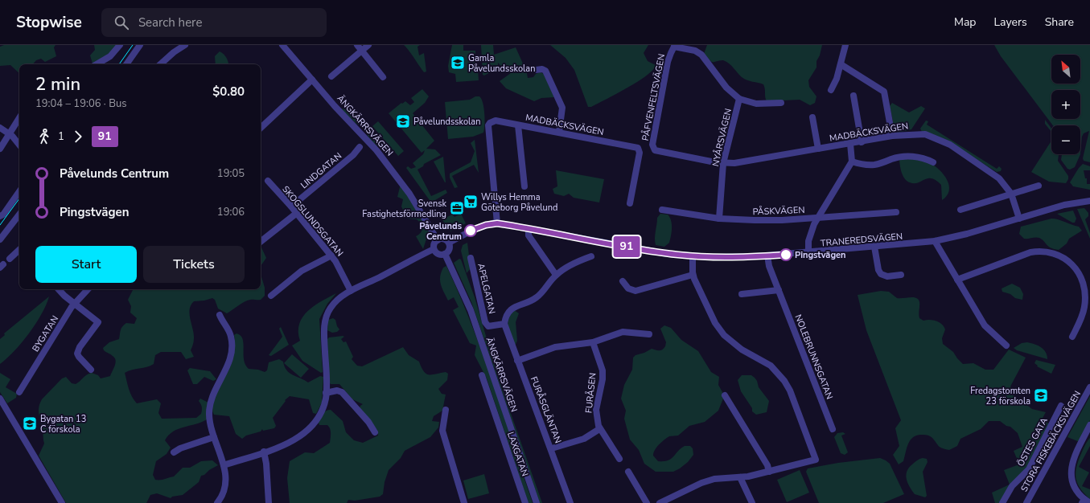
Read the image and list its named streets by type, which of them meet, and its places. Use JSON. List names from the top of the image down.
{
  "streets": {
    "street": [
      "PÅFVENFELTSVÄGEN",
      "MADBÄCKSVÄGEN",
      "ÄNGKÄRRSVÄGEN",
      "NYÅRSVÄGEN",
      "LINDGATAN",
      "PÅSKVÄGEN",
      "SKOGSLUNDSGATAN",
      "TRANEREDSVÄGEN",
      "APELGATAN",
      "BYGATAN",
      "NOLEBRUNNSGATAN",
      "FURÅSEN",
      "FURÅSGLÄNTAN",
      "STORA FISKEBÄCKSVÄGEN",
      "ÖSTES GATA",
      "LAXGATAN"
    ]
  },
  "crossings": [
    ["PÅFVENFELTSVÄGEN", "MADBÄCKSVÄGEN"],
    ["PÅFVENFELTSVÄGEN", "NYÅRSVÄGEN"],
    ["MADBÄCKSVÄGEN", "NYÅRSVÄGEN"],
    ["MADBÄCKSVÄGEN", "TRANEREDSVÄGEN"],
    ["ÄNGKÄRRSVÄGEN", "TRANEREDSVÄGEN"],
    ["NYÅRSVÄGEN", "PÅSKVÄGEN"],
    ["LINDGATAN", "SKOGSLUNDSGATAN"],
    ["TRANEREDSVÄGEN", "NOLEBRUNNSGATAN"],
    ["APELGATAN", "FURÅSGLÄNTAN"]
  ],
  "places": {
    "school or university": [
      "Gamla Påvelundsskolan",
      "Påvelundsskolan",
      "Fredagstomten 23 förskola",
      "Bygatan 13 C förskola"
    ],
    "supermarket": ["Willys Hemma Göteborg Påvelund"],
    "office": ["Svensk Fastighetsförmedling"],
    "other": ["Påvelunds Centrum", "Pingstvägen"]
  },
  "lines": ["bus line 91"],
  "north": "top left",
  "page": {
    "header": "Stopwise",
    "search": "Search here",
    "nav": ["Map", "Layers", "Share"],
    "on_map": "91",
    "map_buttons": ["+", "−"],
    "heading": ["2 min", "19:04 – 19:06 · Bus", "$0.80"],
    "legs": ["1", "91"],
    "list": [
      {
        "name": "Påvelunds Centrum",
        "value": "19:05"
      },
      {
        "name": "Pingstvägen",
        "value": "19:06"
      }
    ],
    "buttons": ["Start", "Tickets"]
  }
}
